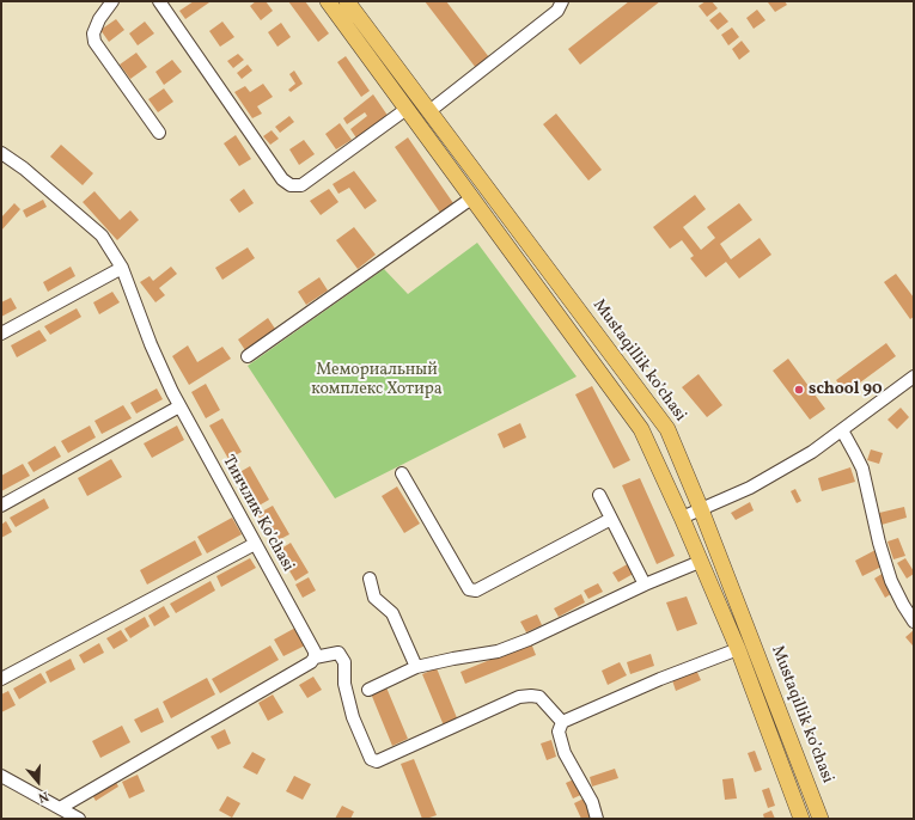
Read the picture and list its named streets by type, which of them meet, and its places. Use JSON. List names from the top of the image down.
{
  "streets": {
    "main road": ["Mustaqillik ko’chasi"],
    "street": ["Тинчлик Ko’chasi"]
  },
  "parks": ["Мемориальный комплекс Хотира"],
  "places": ["school 90"],
  "north": "bottom"
}
